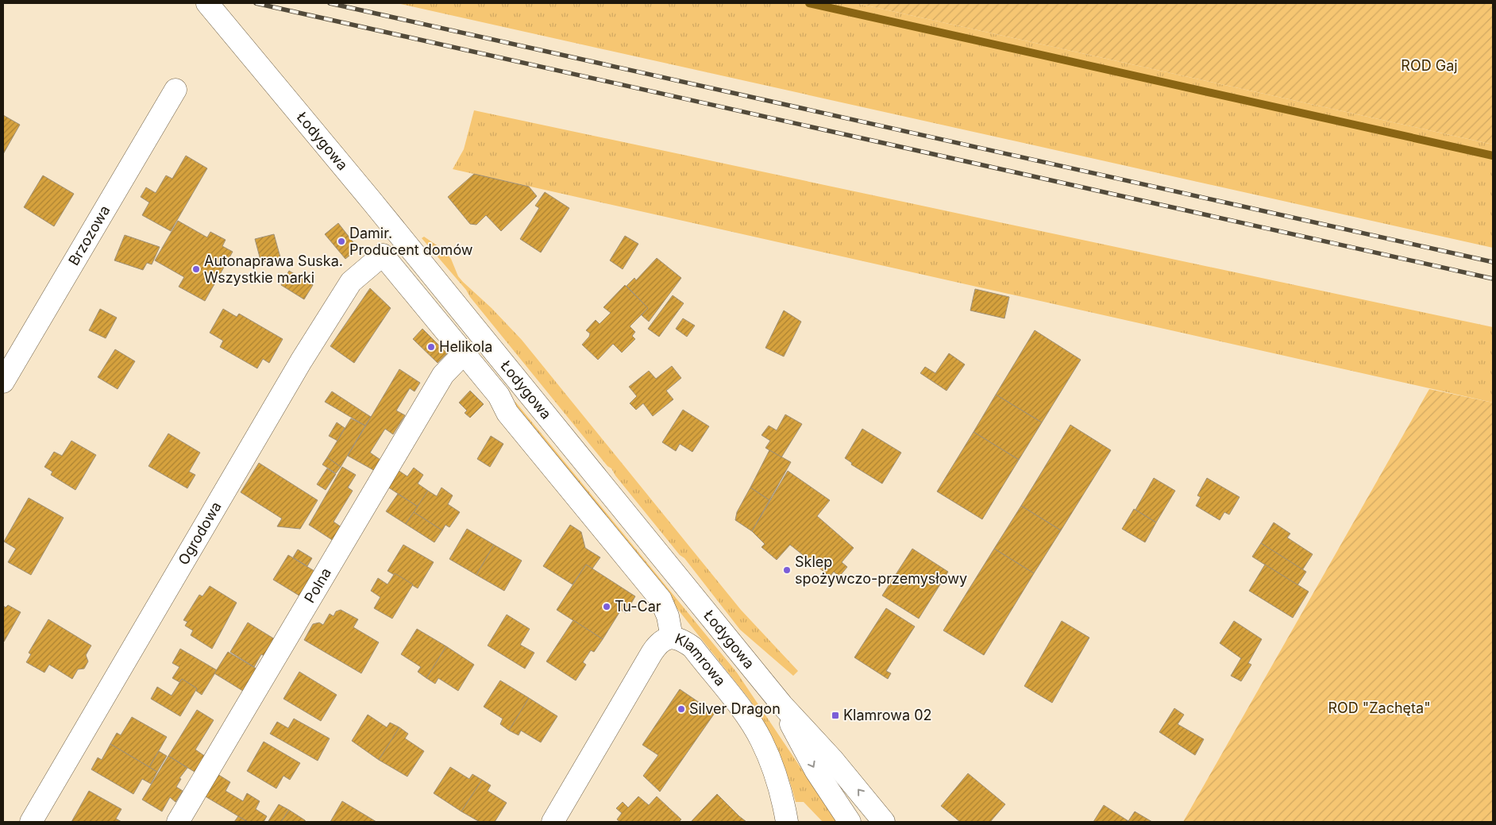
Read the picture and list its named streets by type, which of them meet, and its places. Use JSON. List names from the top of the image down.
{
  "streets": {
    "street": [
      "Łodygowa",
      "Brzozowa",
      "Ogrodowa",
      "Polna",
      "Klamrowa"
    ]
  },
  "crossings": [
    ["Ogrodowa", "Polna"]
  ],
  "parks": ["ROD Gaj", "ROD \"Zachęta\""],
  "places": {
    "other": [
      "Damir. Producent domów",
      "Autonaprawa Suska. Wszystkie marki",
      "Helikola",
      "Sklep spożywczo-przemysłowy",
      "Tu-Car",
      "Silver Dragon"
    ],
    "transit": ["Klamrowa 02"]
  }
}
